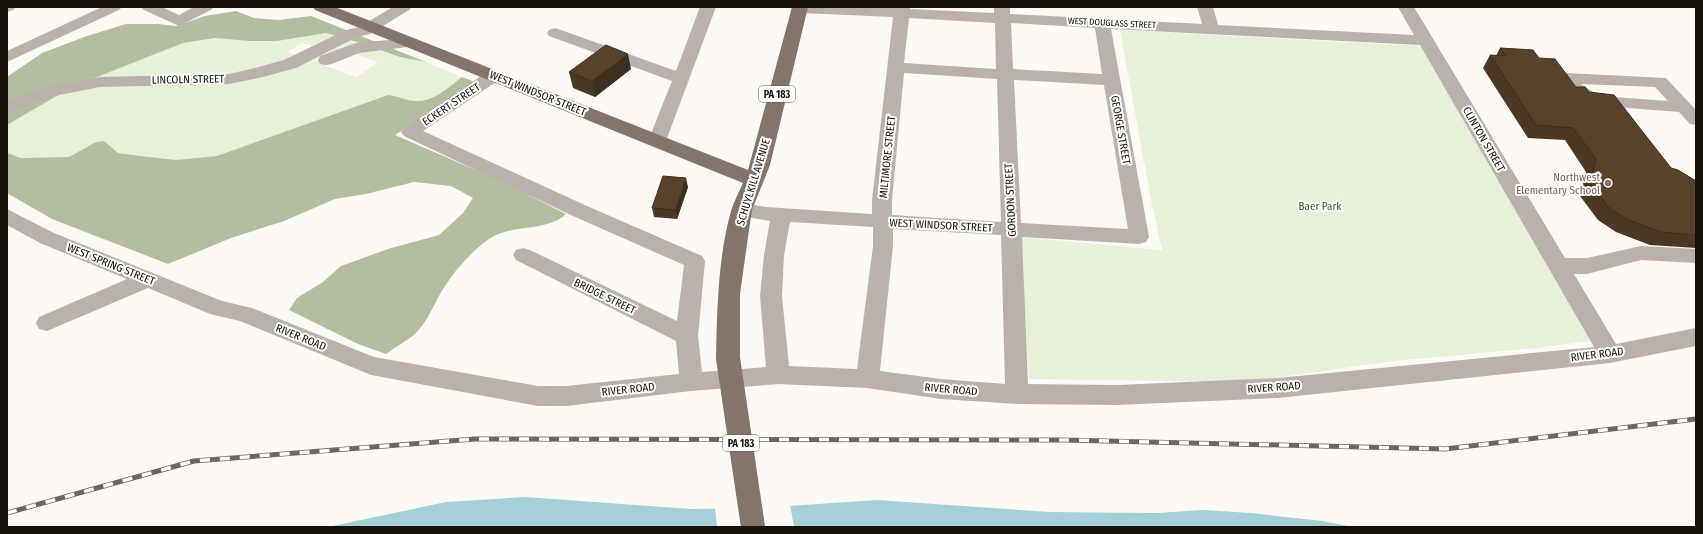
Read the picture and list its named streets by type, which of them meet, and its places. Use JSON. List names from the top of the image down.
{
  "streets": {
    "main road": ["WEST WINDSOR STREET", "PA 183", "SCHUYLKILL AVENUE"],
    "street": [
      "WEST DOUGLASS STREET",
      "LINCOLN STREET",
      "ECKERT STREET",
      "GEORGE STREET",
      "CLINTON STREET",
      "MILTIMORE STREET",
      "GORDON STREET",
      "WEST SPRING STREET",
      "BRIDGE STREET",
      "RIVER ROAD"
    ]
  },
  "crossings": [
    ["WEST DOUGLASS STREET", "GEORGE STREET"],
    ["WEST DOUGLASS STREET", "CLINTON STREET"],
    ["WEST DOUGLASS STREET", "MILTIMORE STREET"],
    ["WEST DOUGLASS STREET", "SCHUYLKILL AVENUE"],
    ["WEST DOUGLASS STREET", "GORDON STREET"],
    ["LINCOLN STREET", "WEST WINDSOR STREET"],
    ["WEST WINDSOR STREET", "ECKERT STREET"],
    ["WEST WINDSOR STREET", "GEORGE STREET"],
    ["WEST WINDSOR STREET", "MILTIMORE STREET"],
    ["WEST WINDSOR STREET", "SCHUYLKILL AVENUE"],
    ["WEST WINDSOR STREET", "GORDON STREET"],
    ["ECKERT STREET", "BRIDGE STREET"],
    ["CLINTON STREET", "RIVER ROAD"],
    ["MILTIMORE STREET", "RIVER ROAD"],
    ["GORDON STREET", "RIVER ROAD"],
    ["WEST SPRING STREET", "RIVER ROAD"]
  ],
  "parks": ["Baer Park"],
  "places": ["Northwest Elementary School"]
}
